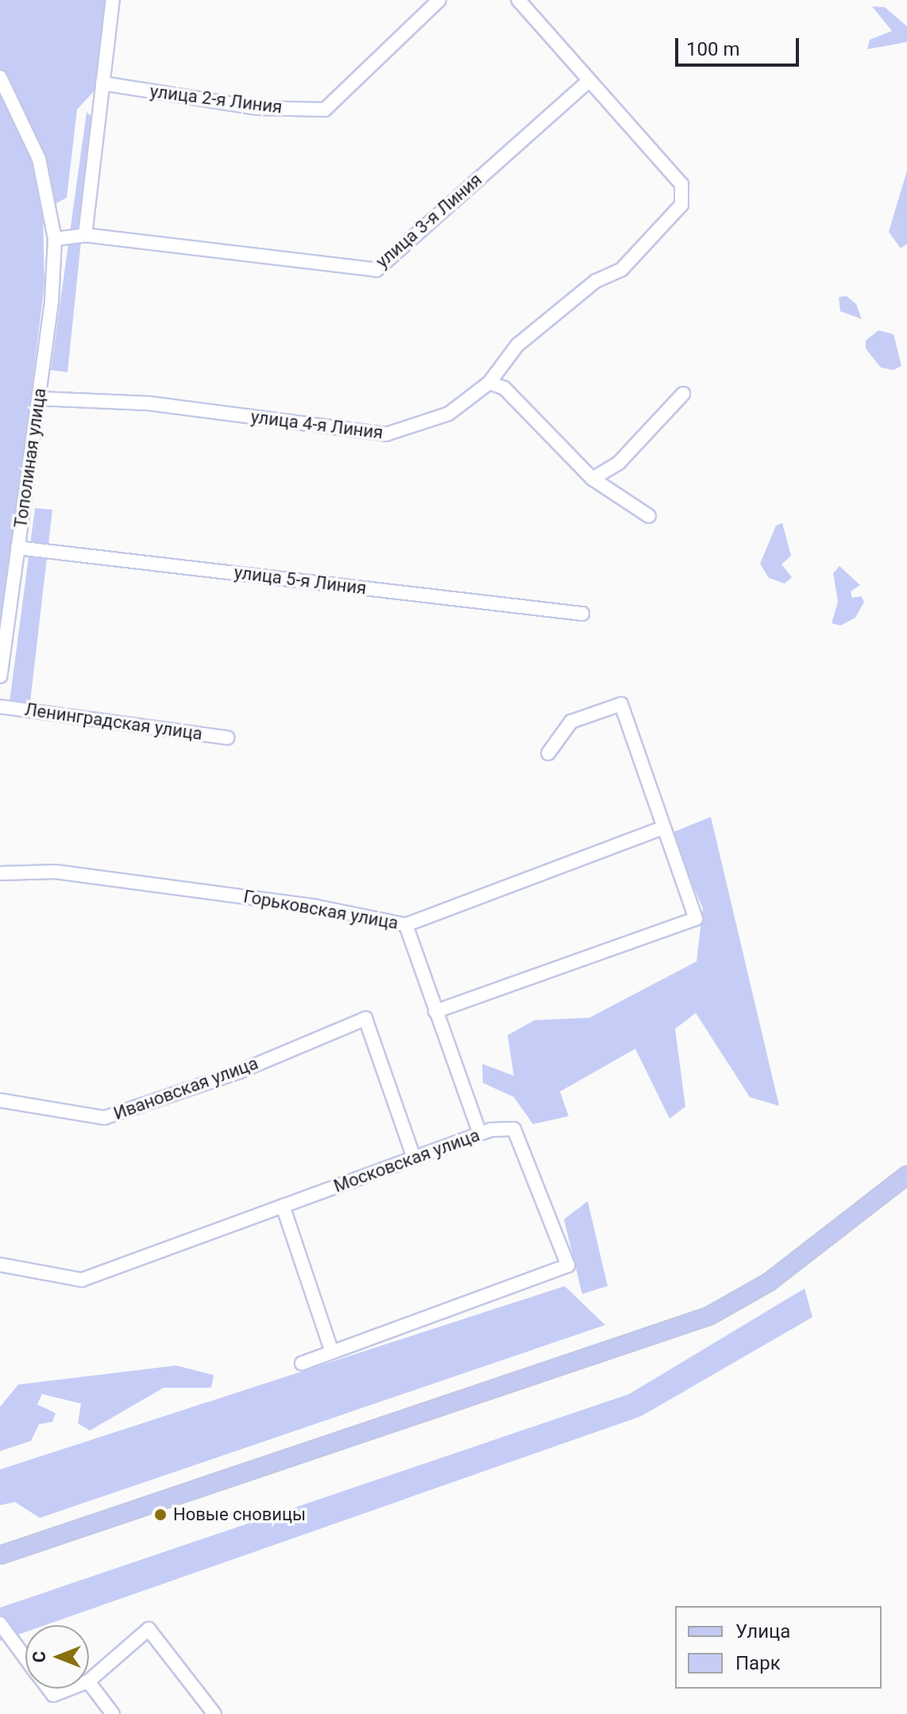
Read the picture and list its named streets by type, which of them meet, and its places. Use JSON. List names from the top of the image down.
{
  "streets": {
    "street": [
      "улица 2-я Линия",
      "улица 3-я Линия",
      "улица 4-я Линия",
      "Тополиная улица",
      "улица 5-я Линия",
      "Ленинградская улица",
      "Горьковская улица",
      "Ивановская улица",
      "Московская улица"
    ]
  },
  "crossings": [
    ["улица 3-я Линия", "улица 4-я Линия"],
    ["улица 3-я Линия", "Тополиная улица"],
    ["улица 4-я Линия", "Тополиная улица"],
    ["Тополиная улица", "улица 5-я Линия"],
    ["Ивановская улица", "Московская улица"]
  ],
  "places": ["Новые сновицы"],
  "legend": ["Улица", "Парк"],
  "scale_bar": "100 m",
  "north": "left"
}
